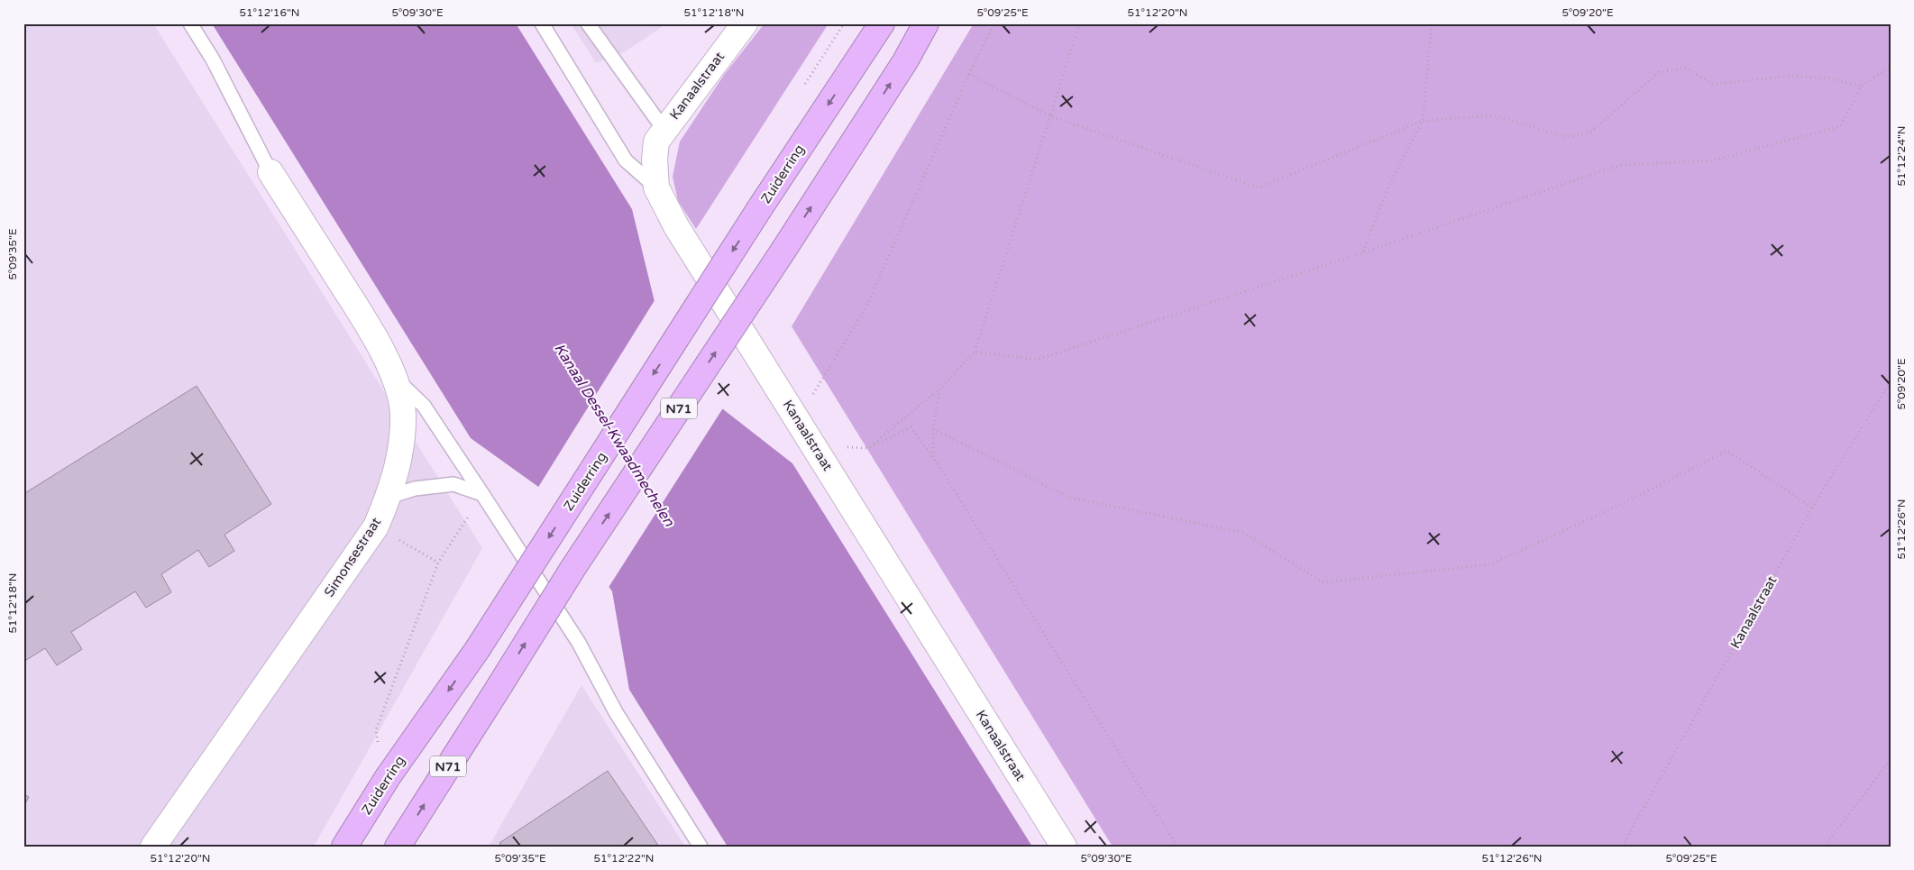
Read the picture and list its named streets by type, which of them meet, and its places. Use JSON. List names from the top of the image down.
{
  "streets": {
    "highway": ["Zuiderring", "N71"],
    "street": ["Kanaalstraat", "Simonsestraat"]
  },
  "water": ["Kanaal Dessel-Kwaadmechelen"],
  "coordinates": [
    "51°12'16\"N",
    "5°09'30\"E",
    "51°12'18\"N",
    "5°09'25\"E",
    "51°12'20\"N",
    "5°09'20\"E",
    "51°12'24\"N",
    "5°09'35\"E",
    "51°12'26\"N",
    "51°12'22\"N"
  ]
}
